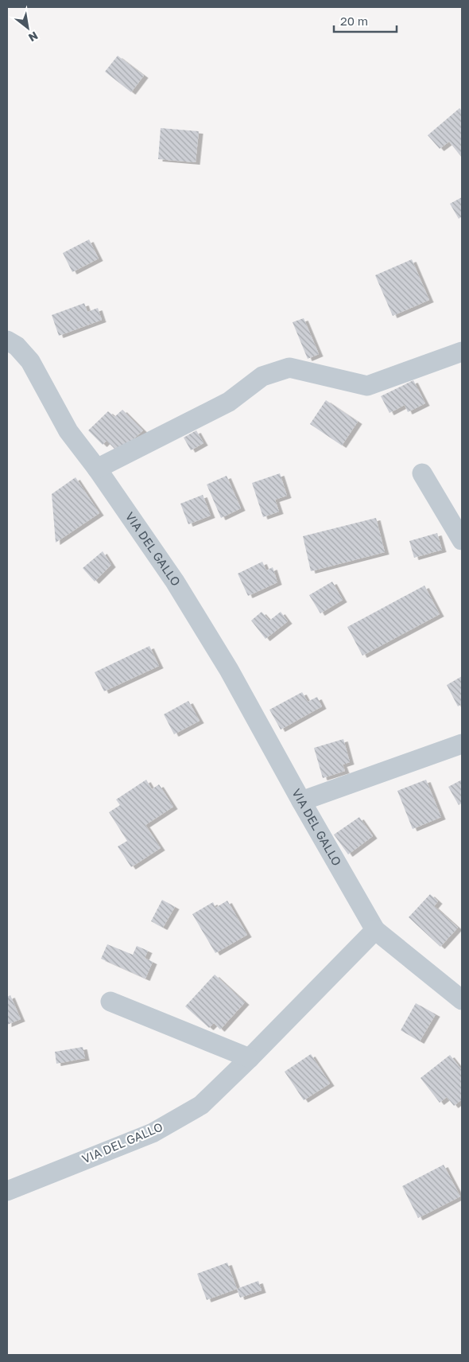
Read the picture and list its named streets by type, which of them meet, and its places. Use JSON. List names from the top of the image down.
{
  "streets": {
    "street": ["VIA DEL GALLO"]
  },
  "scale_bar": "20 m",
  "north": "bottom right"
}
